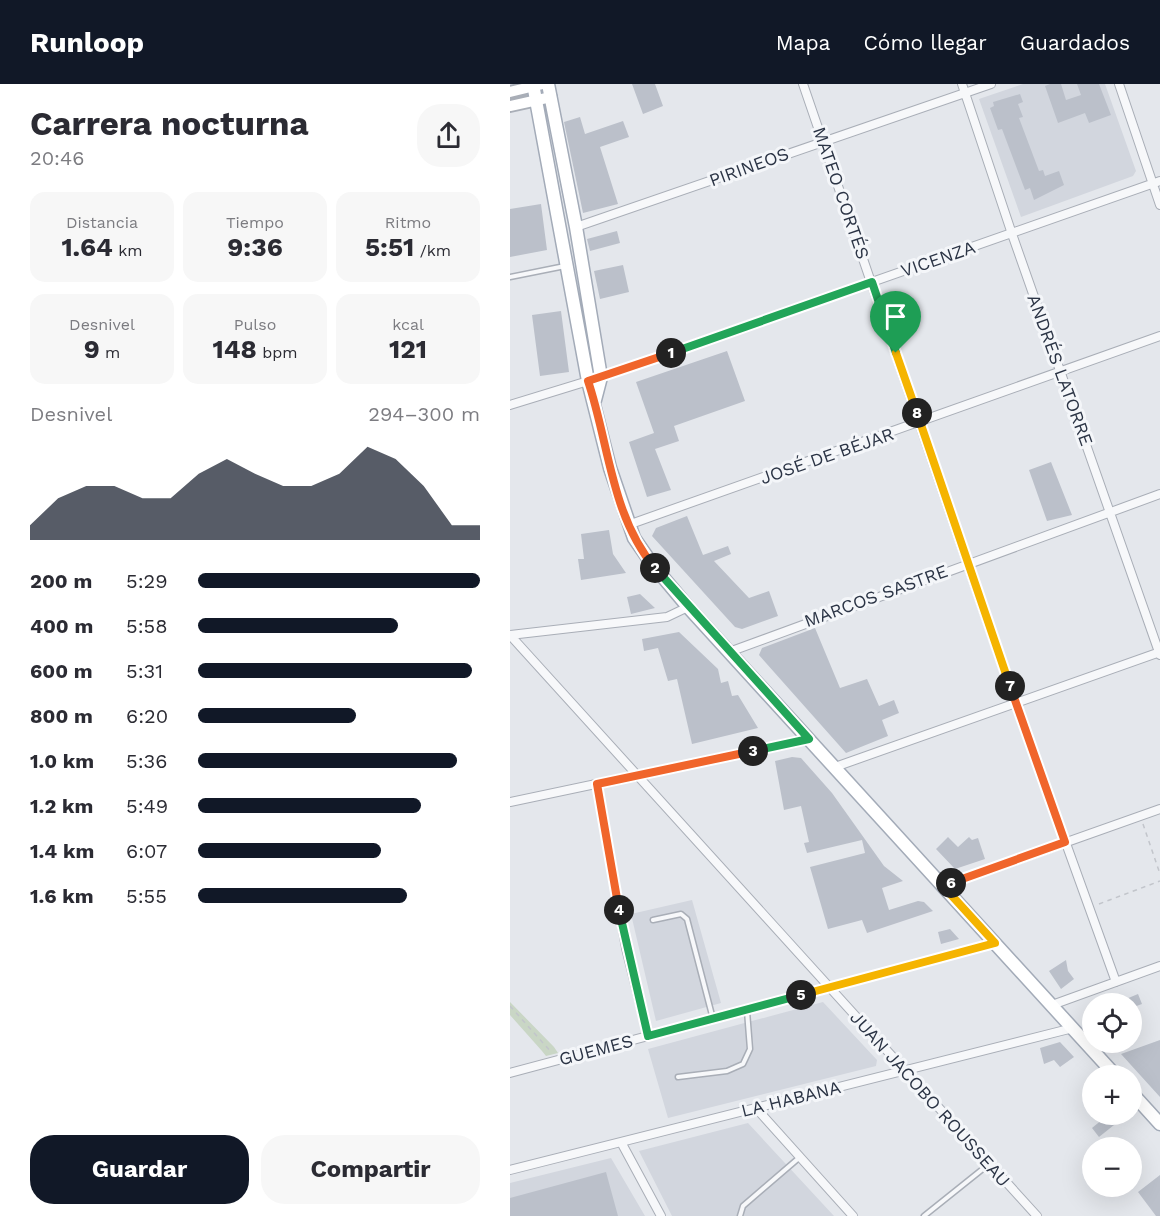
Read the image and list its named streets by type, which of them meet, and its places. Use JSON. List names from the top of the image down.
{
  "streets": {
    "street": [
      "PIRINEOS",
      "MATEO CORTÉS",
      "VICENZA",
      "ANDRÉS LATORRE",
      "JOSÉ DE BÉJAR",
      "MARCOS SASTRE",
      "GUEMES",
      "LA HABANA",
      "JUAN JACOBO ROUSSEAU"
    ]
  },
  "crossings": [
    ["PIRINEOS", "MATEO CORTÉS"],
    ["PIRINEOS", "ANDRÉS LATORRE"],
    ["MATEO CORTÉS", "VICENZA"],
    ["MATEO CORTÉS", "JOSÉ DE BÉJAR"],
    ["MATEO CORTÉS", "MARCOS SASTRE"],
    ["VICENZA", "ANDRÉS LATORRE"],
    ["ANDRÉS LATORRE", "JOSÉ DE BÉJAR"],
    ["ANDRÉS LATORRE", "MARCOS SASTRE"],
    ["GUEMES", "JUAN JACOBO ROUSSEAU"],
    ["LA HABANA", "JUAN JACOBO ROUSSEAU"]
  ],
  "page": {
    "header": "Runloop",
    "nav": ["Mapa", "Cómo llegar", "Guardados"],
    "heading": ["Carrera nocturna", "20:46"],
    "stats": [
      ["Distancia", "1.64 km"],
      ["Tiempo", "9:36"],
      ["Ritmo", "5:51 /km"],
      ["Desnivel", "9 m"],
      ["Pulso", "148 bpm"],
      ["kcal", "121"]
    ],
    "pins": [
      "1",
      "8",
      "2",
      "7",
      "3",
      "6",
      "4",
      "5"
    ],
    "chart": ["Desnivel", "294–300 m"],
    "list": [
      {
        "name": "200 m",
        "note": "5:29"
      },
      {
        "name": "400 m",
        "note": "5:58"
      },
      {
        "name": "600 m",
        "note": "5:31"
      },
      {
        "name": "800 m",
        "note": "6:20"
      },
      {
        "name": "1.0 km",
        "note": "5:36"
      },
      {
        "name": "1.2 km",
        "note": "5:49"
      },
      {
        "name": "1.4 km",
        "note": "6:07"
      },
      {
        "name": "1.6 km",
        "note": "5:55"
      }
    ],
    "map_buttons": ["+", "−"],
    "buttons": ["Guardar", "Compartir"]
  }
}
